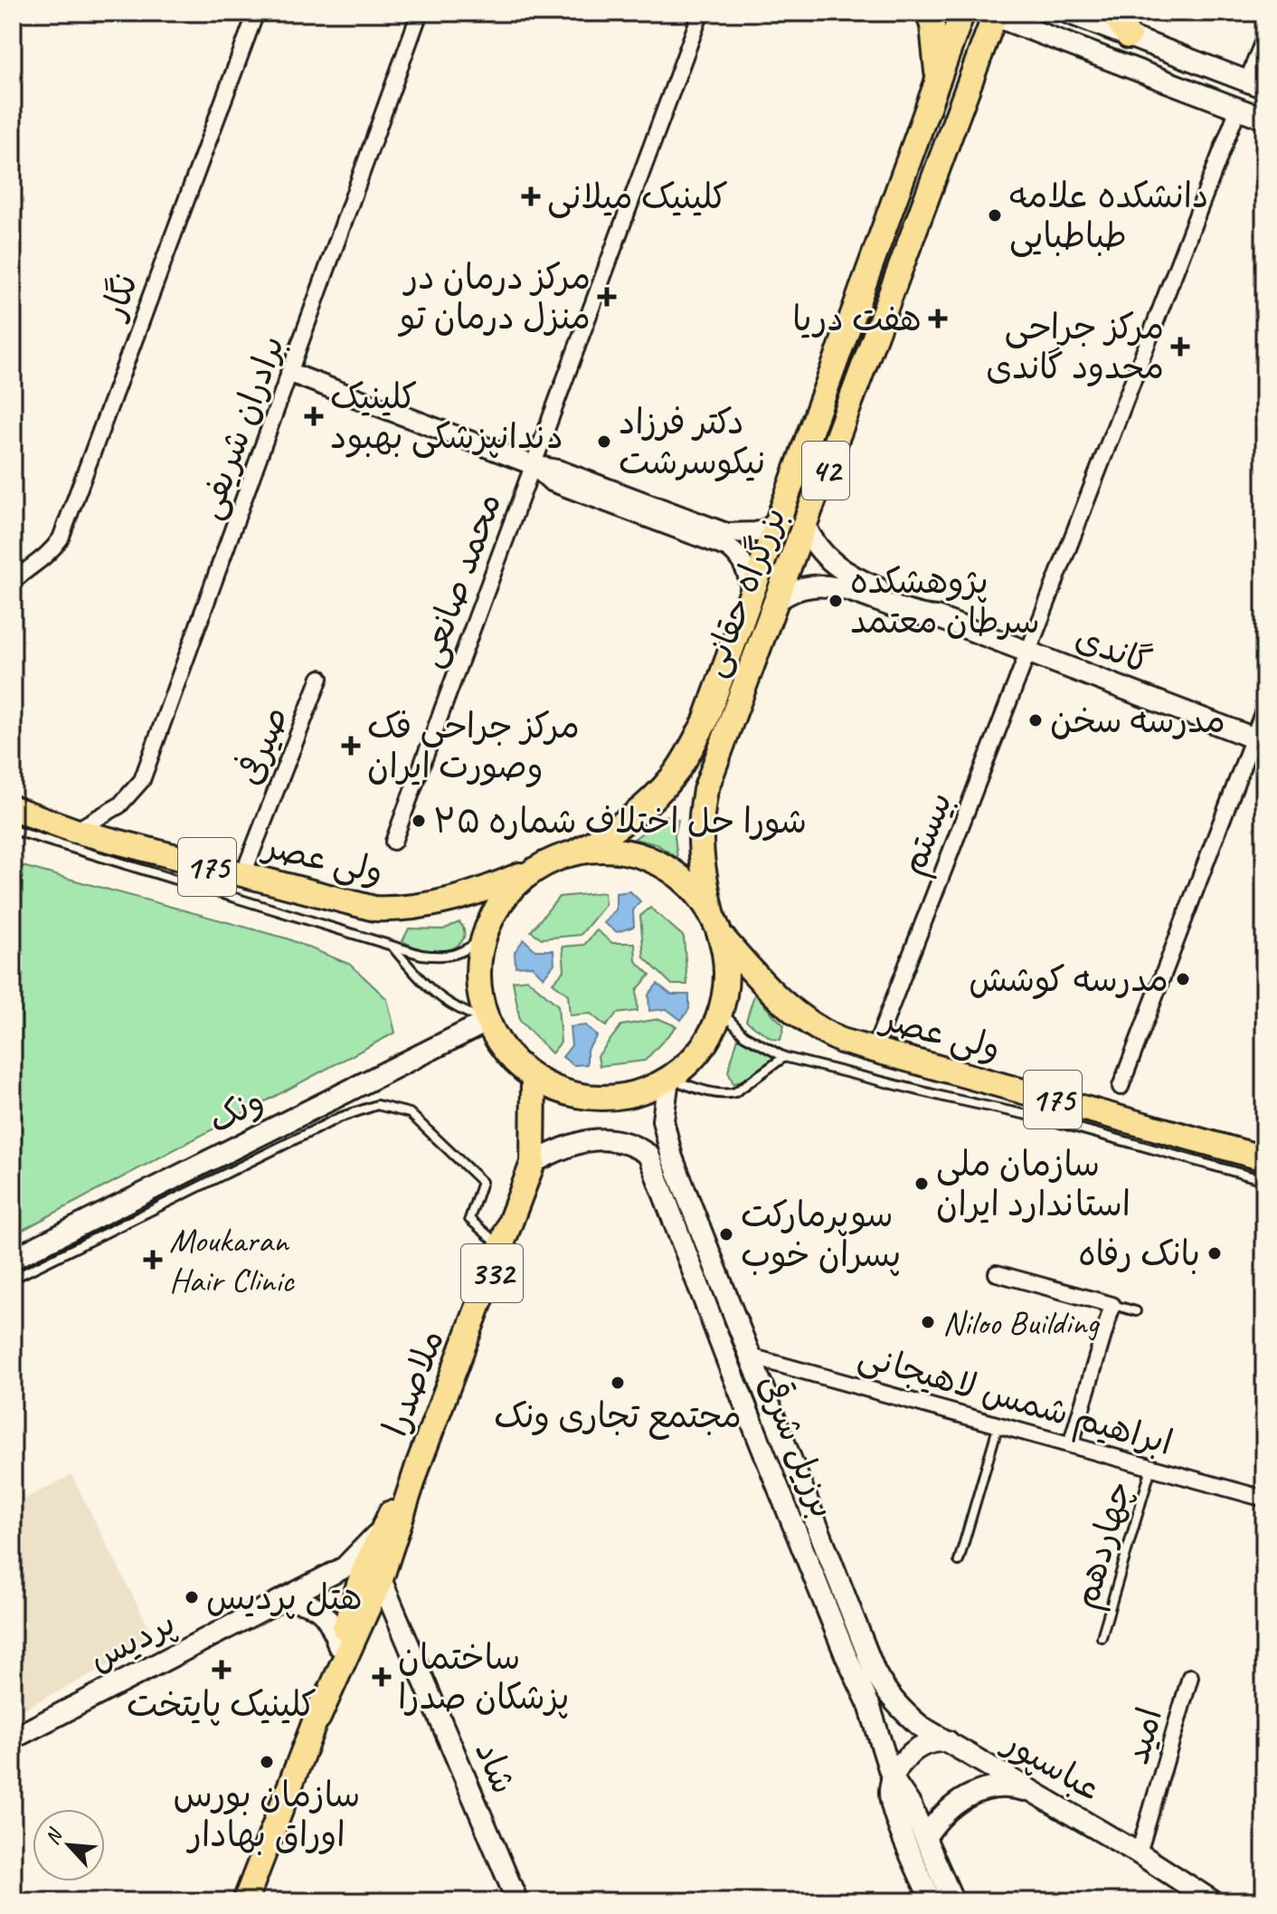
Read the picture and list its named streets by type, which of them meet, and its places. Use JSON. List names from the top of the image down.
{
  "streets": {
    "main road": [
      "42",
      "بزرگراه حقانی",
      "گاندی",
      "ولی عصر",
      "175",
      "ونک",
      "332",
      "ملاصدرا",
      "برزیل شرقی",
      "پردیس",
      "عباسپور",
      "شاد"
    ],
    "street": [
      "نگار",
      "برادران شریفی",
      "محمد صانعی",
      "صیرفی",
      "بیستم",
      "ابراهیم شمس لاهیجانی",
      "امید"
    ],
    "lane": ["چهاردهم"]
  },
  "crossings": [
    ["برادران شریفی", "ولی عصر"],
    ["بزرگراه حقانی", "گاندی"],
    ["بزرگراه حقانی", "ولی عصر"],
    ["بزرگراه حقانی", "ونک"],
    ["بزرگراه حقانی", "ملاصدرا"],
    ["بزرگراه حقانی", "برزیل شرقی"],
    ["گاندی", "بیستم"],
    ["صیرفی", "ولی عصر"],
    ["ولی عصر", "ونک"],
    ["ولی عصر", "ملاصدرا"],
    ["ولی عصر", "برزیل شرقی"],
    ["ونک", "ملاصدرا"],
    ["ونک", "برزیل شرقی"],
    ["ملاصدرا", "برزیل شرقی"],
    ["ملاصدرا", "پردیس"],
    ["ملاصدرا", "شاد"],
    ["ابراهیم شمس لاهیجانی", "برزیل شرقی"],
    ["ابراهیم شمس لاهیجانی", "چهاردهم"],
    ["برزیل شرقی", "عباسپور"],
    ["امید", "عباسپور"]
  ],
  "places": {
    "health": [
      "کلینیک میلانی",
      "مرکز درمان در منزل درمان تو",
      "هفت دریا",
      "مرکز جراحی محدود گاندی",
      "کلینیک دندانپزشکی بهبود",
      "مرکز جراحی فک وصورت ایران",
      "Moukaran Hair Clinic",
      "کلینیک پایتخت",
      "ساختمان پزشکان صدرا"
    ],
    "other": [
      "دانشکده علامه طباطبایی",
      "دکتر فرزاد نیکوسرشت",
      "پژوهشکده سرطان معتمد",
      "مدرسه سخن",
      "شورا حل اختلاف شماره ۲۵",
      "مدرسه کوشش",
      "سازمان ملی استاندارد ایران",
      "سوپرمارکت پسران خوب",
      "بانک رفاه",
      "Niloo Building",
      "مجتمع تجاری ونک",
      "هتل پردیس",
      "سازمان بورس اوراق بهادار"
    ]
  },
  "north": "top left"
}
